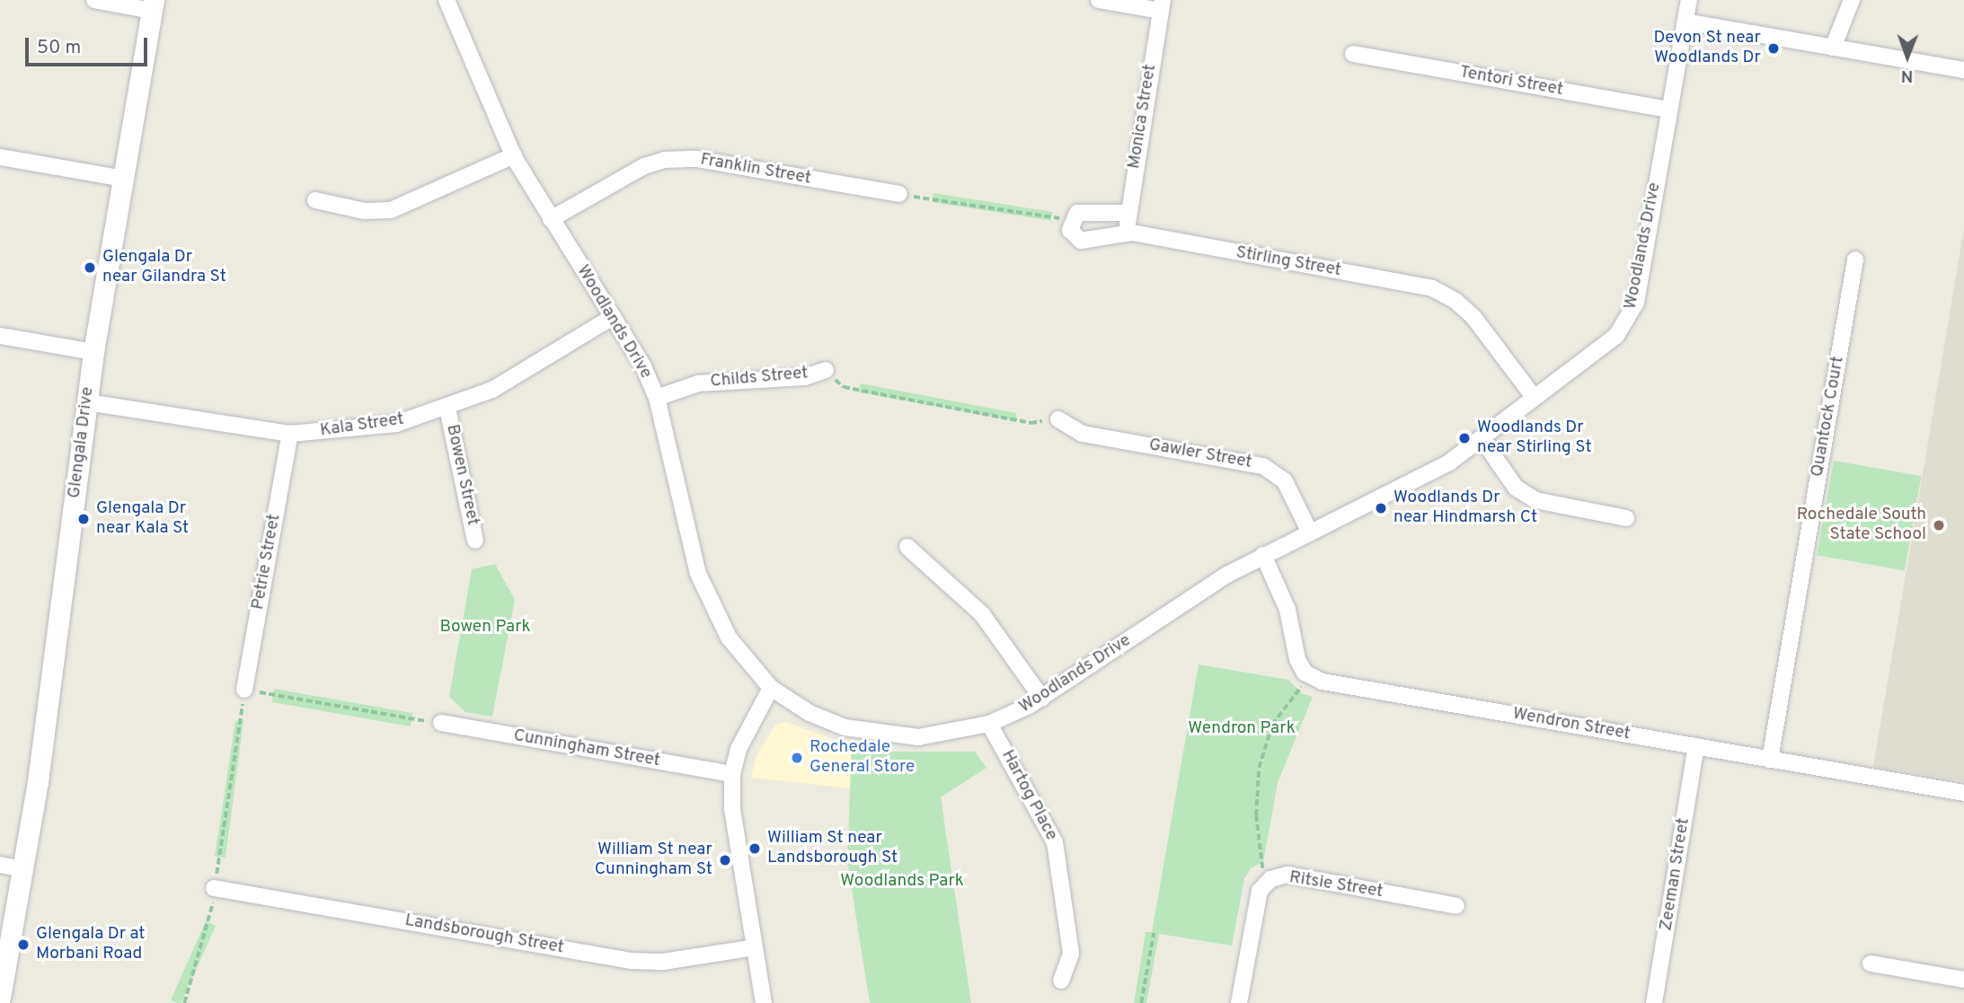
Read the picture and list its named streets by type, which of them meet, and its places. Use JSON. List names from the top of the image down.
{
  "streets": {
    "street": [
      "Tentori Street",
      "Monica Street",
      "Franklin Street",
      "Woodlands Drive",
      "Stirling Street",
      "Childs Street",
      "Quantock Court",
      "Kala Street",
      "Glengala Drive",
      "Gawler Street",
      "Bowen Street",
      "Petrie Street",
      "Wendron Street",
      "Cunningham Street",
      "Hartog Place",
      "Zeeman Street",
      "Ritsie Street",
      "Landsborough Street"
    ]
  },
  "crossings": [
    ["Tentori Street", "Woodlands Drive"],
    ["Monica Street", "Stirling Street"],
    ["Franklin Street", "Woodlands Drive"],
    ["Woodlands Drive", "Stirling Street"],
    ["Woodlands Drive", "Childs Street"],
    ["Woodlands Drive", "Kala Street"],
    ["Woodlands Drive", "Gawler Street"],
    ["Woodlands Drive", "Hartog Place"],
    ["Quantock Court", "Wendron Street"],
    ["Kala Street", "Glengala Drive"],
    ["Kala Street", "Bowen Street"],
    ["Kala Street", "Petrie Street"],
    ["Wendron Street", "Zeeman Street"]
  ],
  "parks": ["Bowen Park", "Wendron Park", "Woodlands Park"],
  "places": [
    "Devon St near Woodlands Dr",
    "Glengala Dr near Gilandra St",
    "Woodlands Dr near Stirling St",
    "Woodlands Dr near Hindmarsh Ct",
    "Glengala Dr near Kala St",
    "Rochedale South State School",
    "Rochedale General Store",
    "William St near Landsborough St",
    "William St near Cunningham St",
    "Glengala Dr at Morbani Road"
  ],
  "scale_bar": "50 m",
  "north": "bottom"
}
